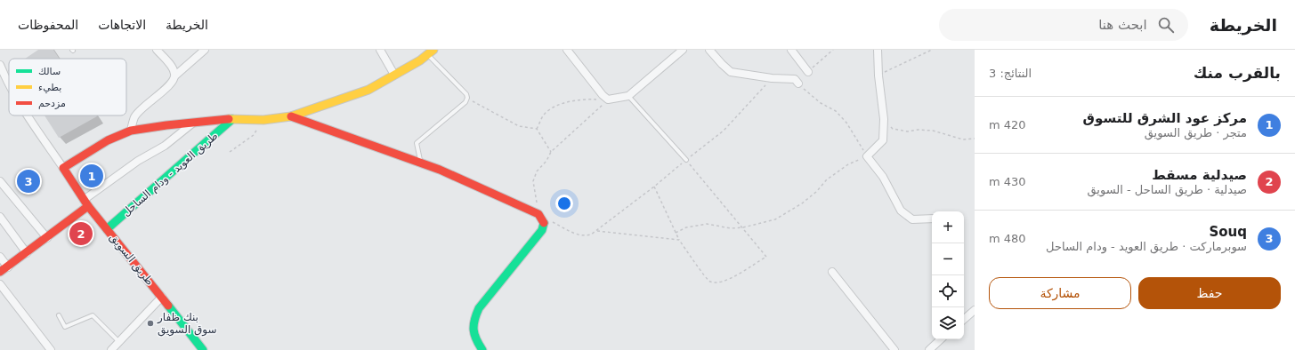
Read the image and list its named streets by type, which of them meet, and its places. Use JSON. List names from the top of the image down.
{
  "streets": {
    "main road": ["طريق العويد - ودام الساحل", "طريق السويق"]
  },
  "crossings": [
    ["طريق العويد - ودام الساحل", "طريق السويق"]
  ],
  "places": ["بنك ظفار سوق السويق"],
  "legend": ["سالك", "بطيء", "مزدحم"],
  "page": {
    "header": "الخريطة",
    "search": "ابحث هنا",
    "nav": ["الخريطة", "الاتجاهات", "المحفوظات"],
    "heading": ["بالقرب منك", "النتائج: 3"],
    "list": [
      {
        "mark": "1",
        "name": "مركز عود الشرق للتسوق",
        "note": "متجر · طريق السويق",
        "value": "420 m"
      },
      {
        "mark": "2",
        "name": "صيدلية مسقط",
        "note": "صيدلية · طريق الساحل - السويق",
        "value": "430 m"
      },
      {
        "mark": "3",
        "name": "Souq",
        "note": "سوبرماركت · طريق العويد - ودام الساحل",
        "value": "480 m"
      }
    ],
    "pins": ["1", "3", "2"],
    "map_buttons": ["+", "−"],
    "buttons": ["حفظ", "مشاركة"]
  }
}
